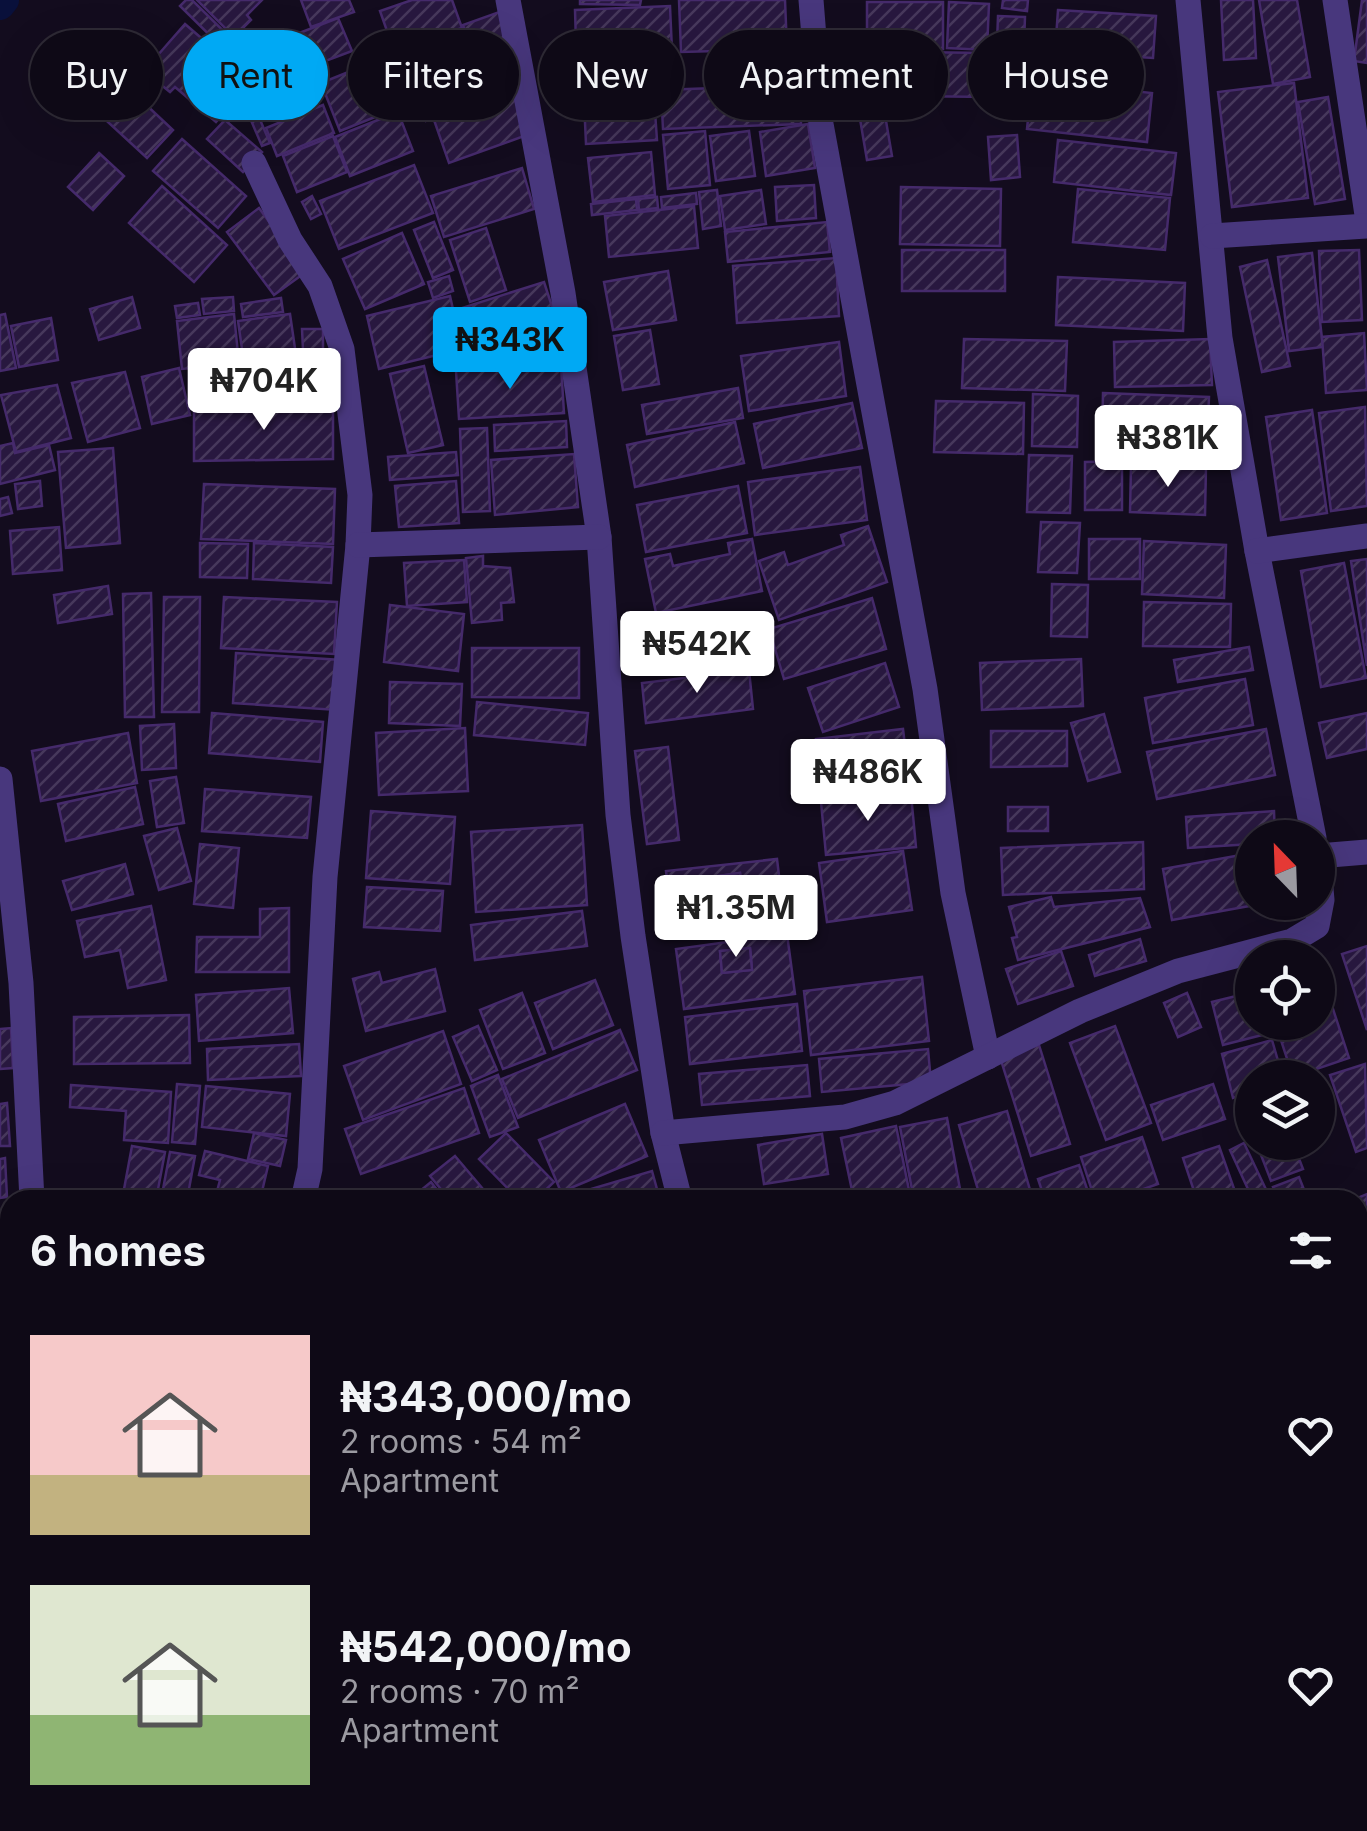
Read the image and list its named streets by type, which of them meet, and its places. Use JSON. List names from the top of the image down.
{
  "north": "top left",
  "page": {
    "chip": [
      "Buy",
      "Rent",
      "Filters",
      "New",
      "Apartment",
      "House"
    ],
    "price": [
      "₦343K",
      "₦704K",
      "₦381K",
      "₦542K",
      "₦486K",
      "₦1.35M"
    ],
    "heading": "6 homes",
    "list": [
      {
        "name": "₦343,000/mo",
        "note": "2 rooms · 54 m² · Apartment"
      },
      {
        "name": "₦542,000/mo",
        "note": "2 rooms · 70 m² · Apartment"
      }
    ]
  }
}
